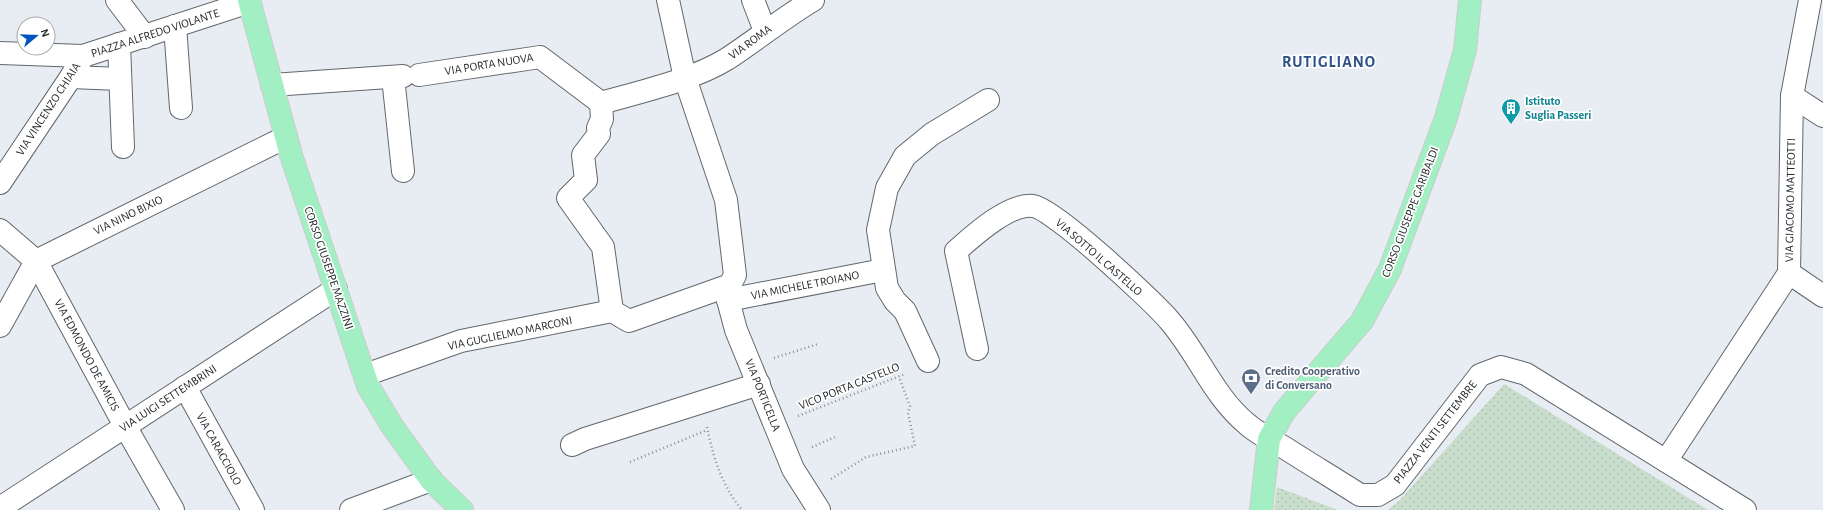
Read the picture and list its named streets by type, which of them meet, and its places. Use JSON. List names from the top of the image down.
{
  "streets": {
    "main road": ["CORSO GIUSEPPE GARIBALDI", "CORSO GIUSEPPE MAZZINI"],
    "street": [
      "PIAZZA ALFREDO VIOLANTE",
      "VIA ROMA",
      "VIA PORTA NUOVA",
      "VIA VINCENZO CHIAIA",
      "VIA GIACOMO MATTEOTTI",
      "VIA NINO BIXIO",
      "VIA SOTTO IL CASTELLO",
      "VIA MICHELE TROIANO",
      "VIA GUGLIELMO MARCONI",
      "VIA EDMONDO DE AMICIS",
      "VIA PORTICELLA",
      "VIA LUIGI SETTEMBRINI",
      "PIAZZA VENTI SETTEMBRE",
      "VIA CARACCIOLO"
    ],
    "path": ["VICO PORTA CASTELLO"]
  },
  "crossings": [
    ["PIAZZA ALFREDO VIOLANTE", "VIA VINCENZO CHIAIA"],
    ["PIAZZA ALFREDO VIOLANTE", "CORSO GIUSEPPE MAZZINI"],
    ["VIA ROMA", "VIA PORTICELLA"],
    ["VIA PORTA NUOVA", "CORSO GIUSEPPE MAZZINI"],
    ["VIA GIACOMO MATTEOTTI", "PIAZZA VENTI SETTEMBRE"],
    ["CORSO GIUSEPPE GARIBALDI", "VIA SOTTO IL CASTELLO"],
    ["CORSO GIUSEPPE GARIBALDI", "PIAZZA VENTI SETTEMBRE"],
    ["VIA NINO BIXIO", "CORSO GIUSEPPE MAZZINI"],
    ["VIA NINO BIXIO", "VIA EDMONDO DE AMICIS"],
    ["VIA SOTTO IL CASTELLO", "PIAZZA VENTI SETTEMBRE"],
    ["CORSO GIUSEPPE MAZZINI", "VIA GUGLIELMO MARCONI"],
    ["CORSO GIUSEPPE MAZZINI", "VIA LUIGI SETTEMBRINI"],
    ["VIA MICHELE TROIANO", "VIA GUGLIELMO MARCONI"],
    ["VIA MICHELE TROIANO", "VIA PORTICELLA"],
    ["VIA EDMONDO DE AMICIS", "VIA LUIGI SETTEMBRINI"],
    ["VICO PORTA CASTELLO", "VIA PORTICELLA"],
    ["VIA LUIGI SETTEMBRINI", "VIA CARACCIOLO"]
  ],
  "districts": ["RUTIGLIANO"],
  "places": {
    "building": ["Istituto Suglia Passeri"],
    "bank": ["Credito Cooperativo di Conversano"]
  },
  "north": "right"
}
